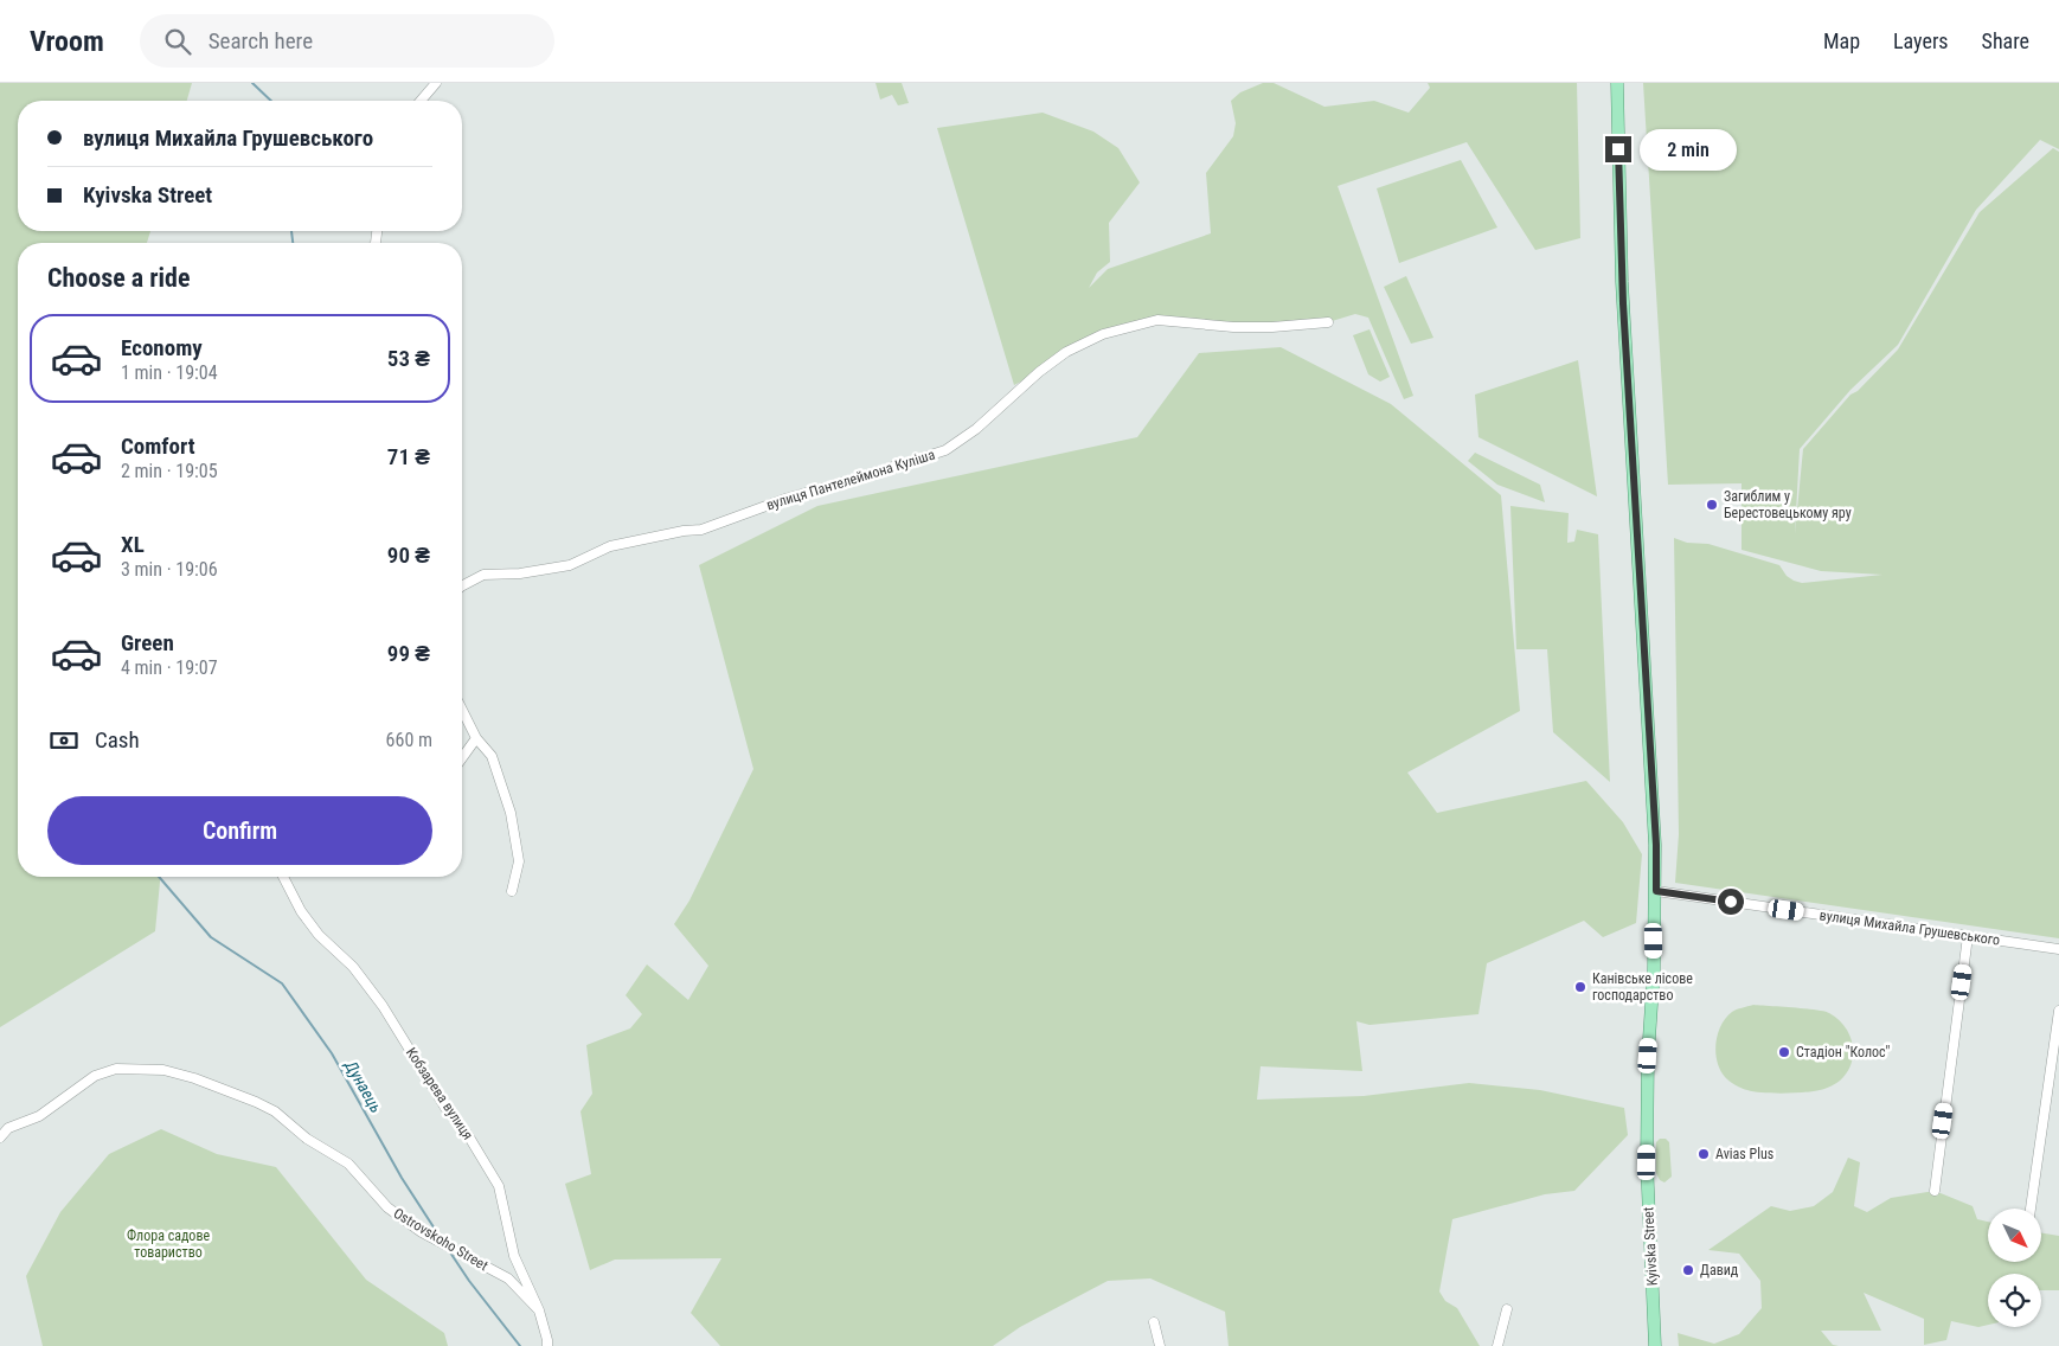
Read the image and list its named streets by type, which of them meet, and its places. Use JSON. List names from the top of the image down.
{
  "streets": {
    "main road": ["Kyivska Street"],
    "street": [
      "вулиця Пантелеймона Куліша",
      "вулиця Михайла Грушевського",
      "Кобзарева вулиця",
      "Ostrovskoho Street"
    ]
  },
  "crossings": [
    ["вулиця Михайла Грушевського", "Kyivska Street"],
    ["Кобзарева вулиця", "Ostrovskoho Street"]
  ],
  "water": ["Дунаець"],
  "parks": ["Флора садове товариство"],
  "places": [
    "Загиблим у Берестовецькому яру",
    "Канівське лісове господарство",
    "Стадіон \"Колос\"",
    "Avias Plus",
    "Давид"
  ],
  "north": "bottom right",
  "page": {
    "header": "Vroom",
    "search": "Search here",
    "nav": ["Map", "Layers", "Share"],
    "banner": ["вулиця Михайла Грушевського", "Kyivska Street"],
    "bubble": "2 min",
    "heading": "Choose a ride",
    "list": [
      {
        "name": "Economy",
        "note": "1 min · 19:04",
        "value": "53 ₴"
      },
      {
        "name": "Comfort",
        "note": "2 min · 19:05",
        "value": "71 ₴"
      },
      {
        "name": "XL",
        "note": "3 min · 19:06",
        "value": "90 ₴"
      },
      {
        "name": "Green",
        "note": "4 min · 19:07",
        "value": "99 ₴"
      }
    ],
    "pay": ["Cash", "660 m"],
    "buttons": "Confirm"
  }
}
